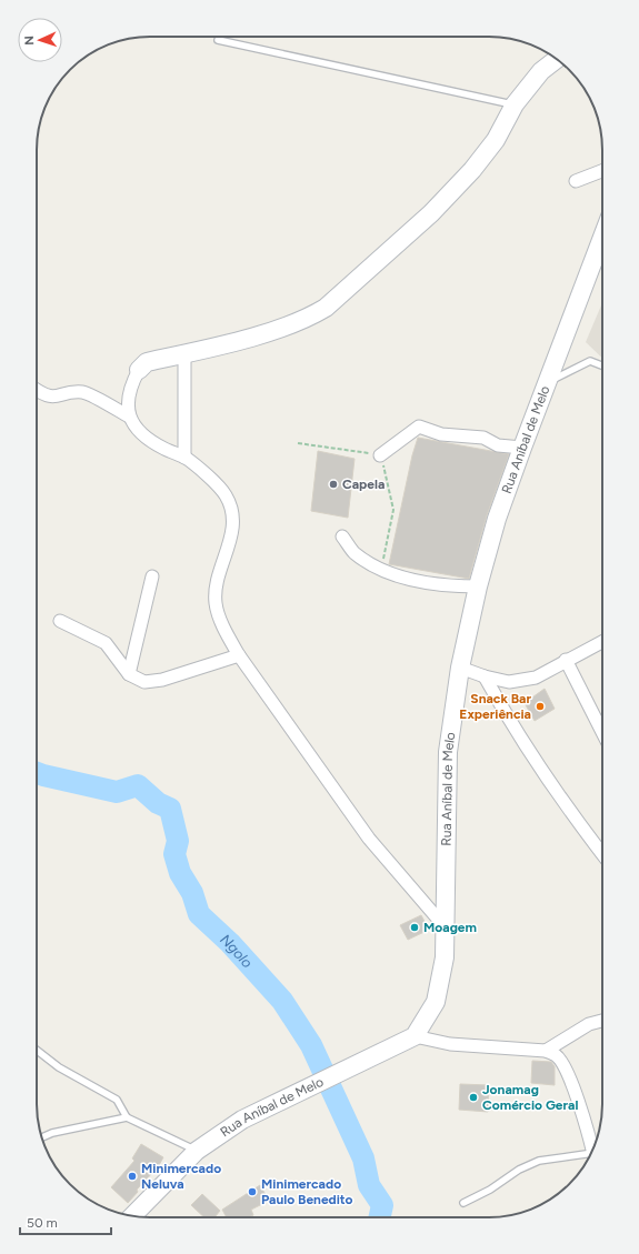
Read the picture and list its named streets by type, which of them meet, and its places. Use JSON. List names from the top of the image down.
{
  "streets": {
    "street": ["Rua Aníbal de Melo"]
  },
  "water": ["Ngolo"],
  "places": [
    "Capela",
    "Snack Bar Experiência",
    "Moagem",
    "Jonamag Comércio Geral",
    "Minimercado Neluva",
    "Minimercado Paulo Benedito"
  ],
  "scale_bar": "50 m",
  "north": "left"
}
